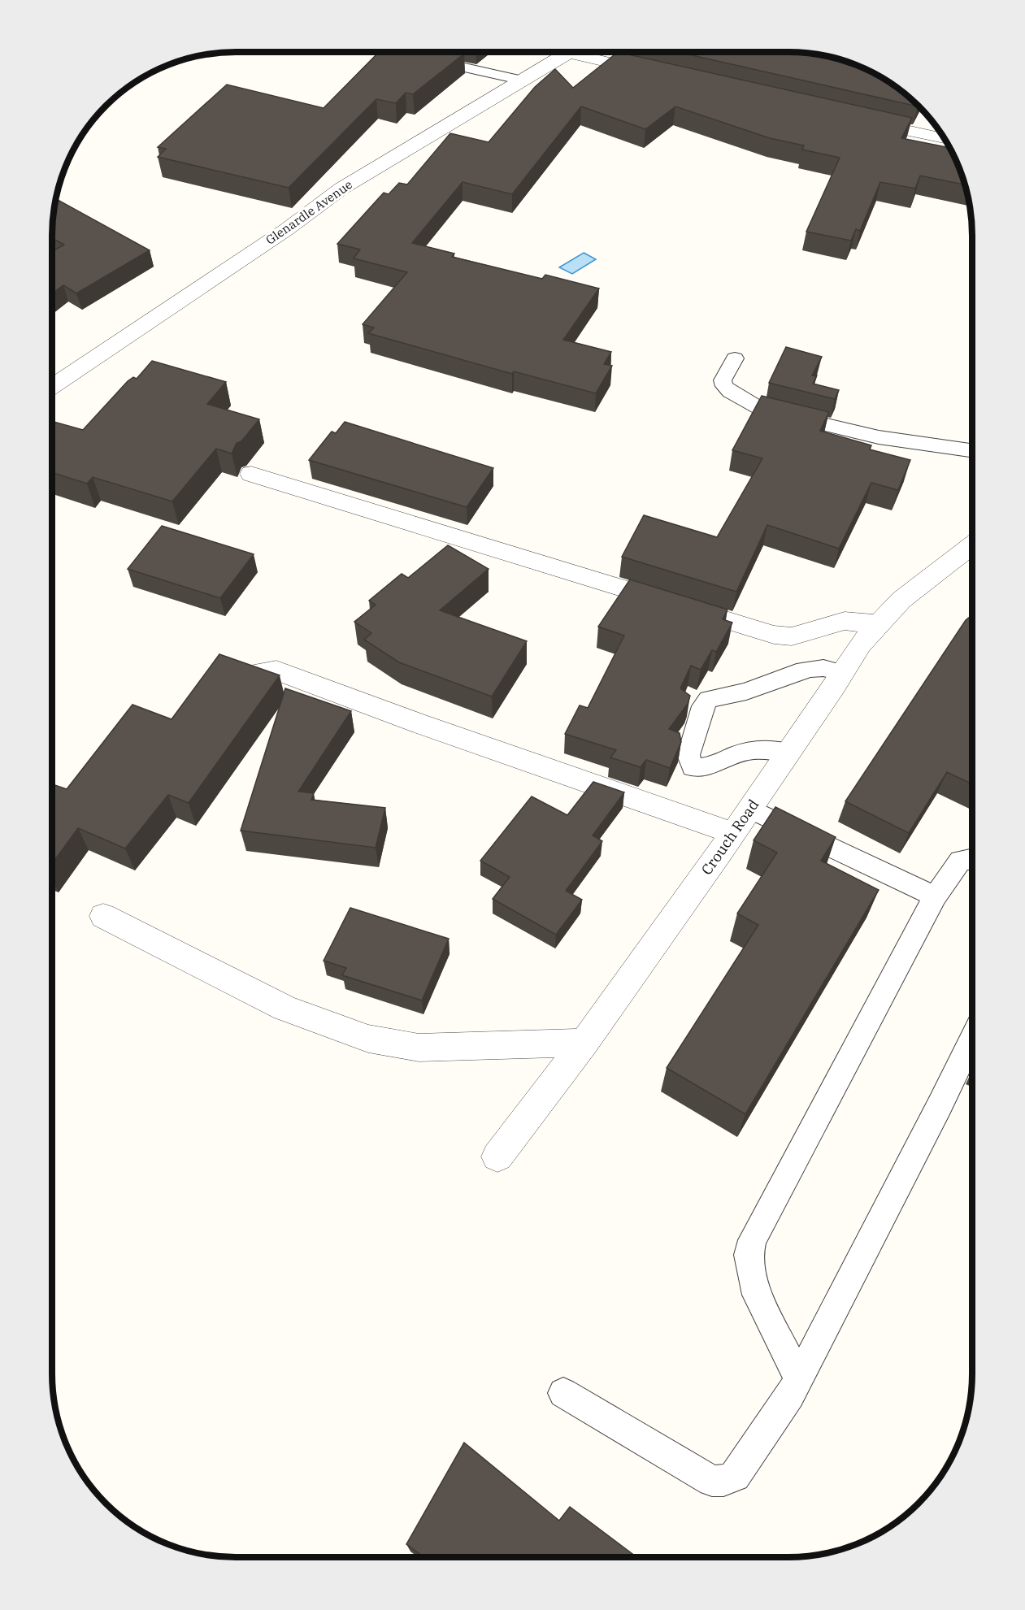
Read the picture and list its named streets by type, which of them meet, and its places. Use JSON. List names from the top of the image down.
{
  "streets": {
    "street": ["Glenardle Avenue", "Crouch Road"]
  }
}
